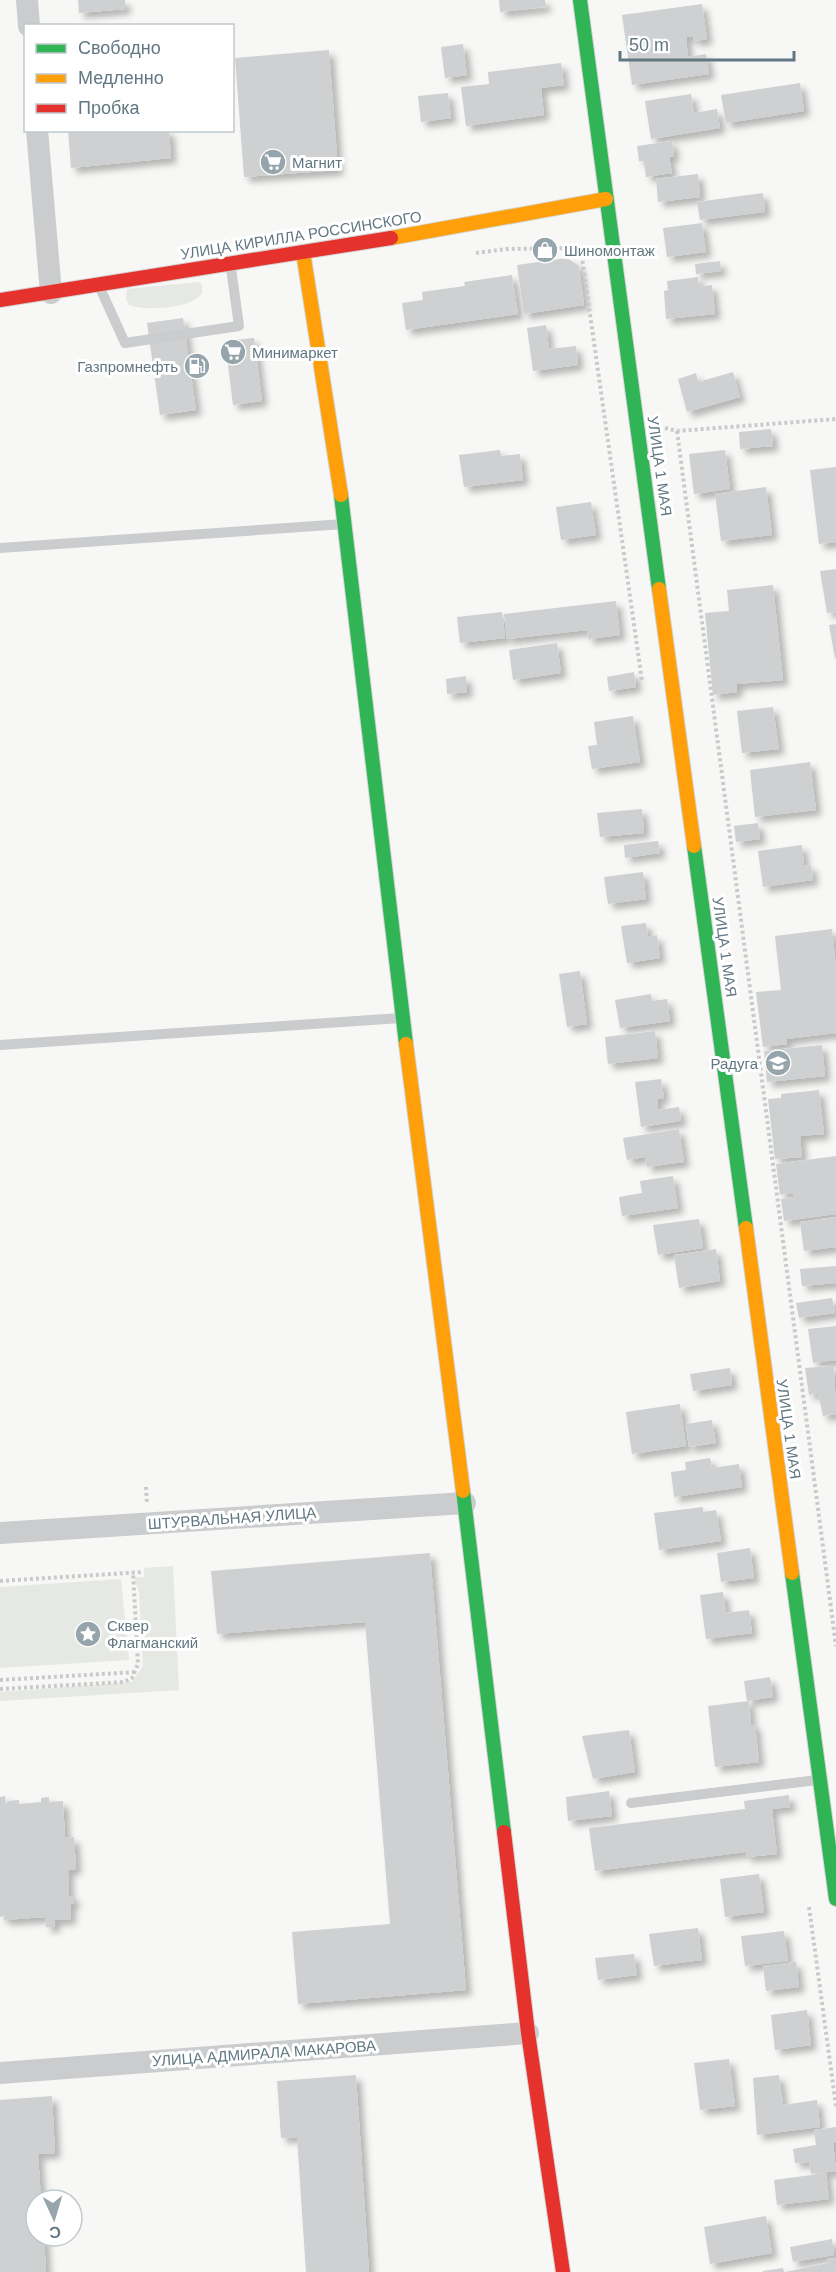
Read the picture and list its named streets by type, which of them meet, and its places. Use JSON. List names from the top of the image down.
{
  "streets": {
    "main road": ["УЛИЦА КИРИЛЛА РОССИНСКОГО", "УЛИЦА 1 МАЯ"],
    "street": ["ШТУРВАЛЬНАЯ УЛИЦА", "УЛИЦА АДМИРАЛА МАКАРОВА"]
  },
  "crossings": [
    ["УЛИЦА КИРИЛЛА РОССИНСКОГО", "УЛИЦА 1 МАЯ"]
  ],
  "places": {
    "supermarket": ["Магнит", "Минимаркет"],
    "shop": ["Шиномонтаж"],
    "fuel station": ["Газпромнефть"],
    "school or university": ["Радуга"],
    "place": ["Сквер Флагманский"]
  },
  "legend": ["Свободно", "Медленно", "Пробка"],
  "scale_bar": "50 m",
  "north": "bottom"
}
